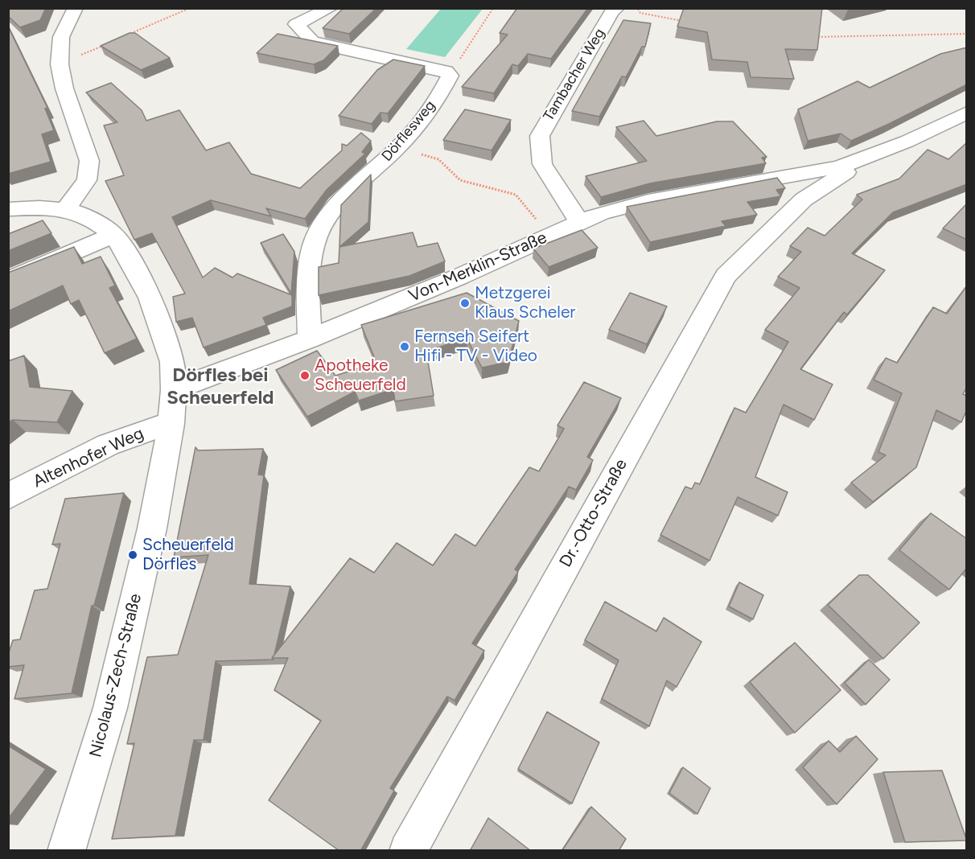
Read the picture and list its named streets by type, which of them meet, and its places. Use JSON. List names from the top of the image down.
{
  "streets": {
    "street": [
      "Tambacher Weg",
      "Dörflesweg",
      "Von-Merklin-Straße",
      "Altenhofer Weg",
      "Dr.-Otto-Straße",
      "Nicolaus-Zech-Straße"
    ]
  },
  "crossings": [
    ["Tambacher Weg", "Von-Merklin-Straße"],
    ["Dörflesweg", "Von-Merklin-Straße"],
    ["Von-Merklin-Straße", "Dr.-Otto-Straße"],
    ["Von-Merklin-Straße", "Nicolaus-Zech-Straße"],
    ["Altenhofer Weg", "Nicolaus-Zech-Straße"]
  ],
  "districts": ["Dörfles bei Scheuerfeld"],
  "places": [
    "Metzgerei Klaus Scheler",
    "Fernseh Seifert Hifi - TV - Video",
    "Apotheke Scheuerfeld",
    "Scheuerfeld Dörfles"
  ]
}
